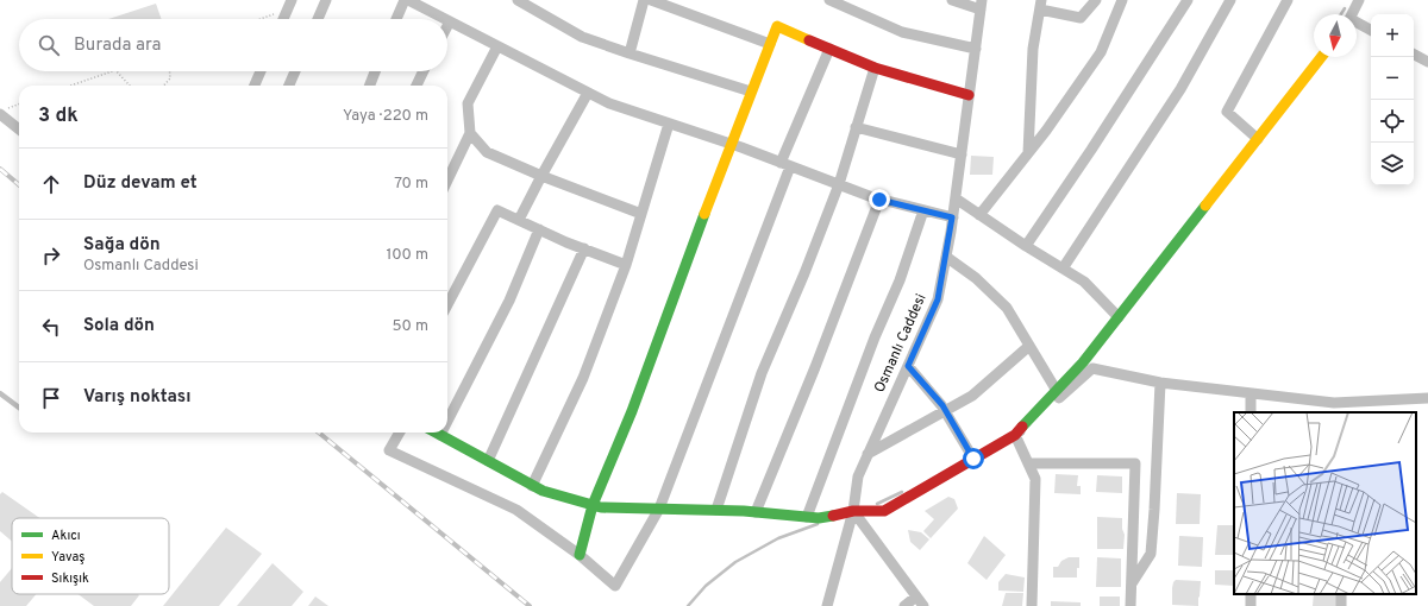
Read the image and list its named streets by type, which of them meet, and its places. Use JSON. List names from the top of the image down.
{
  "streets": {
    "street": ["Osmanlı Caddesi"]
  },
  "legend": ["Akıcı", "Yavaş", "Sıkışık"],
  "north": "bottom",
  "page": {
    "map_buttons": ["+", "−"],
    "search": "Burada ara",
    "heading": ["3 dk", "Yaya · 220 m"],
    "list": [
      ["Düz devam et", "70 m"],
      ["Sağa dön", "Osmanlı Caddesi", "100 m"],
      ["Sola dön", "50 m"],
      "Varış noktası"
    ]
  }
}
